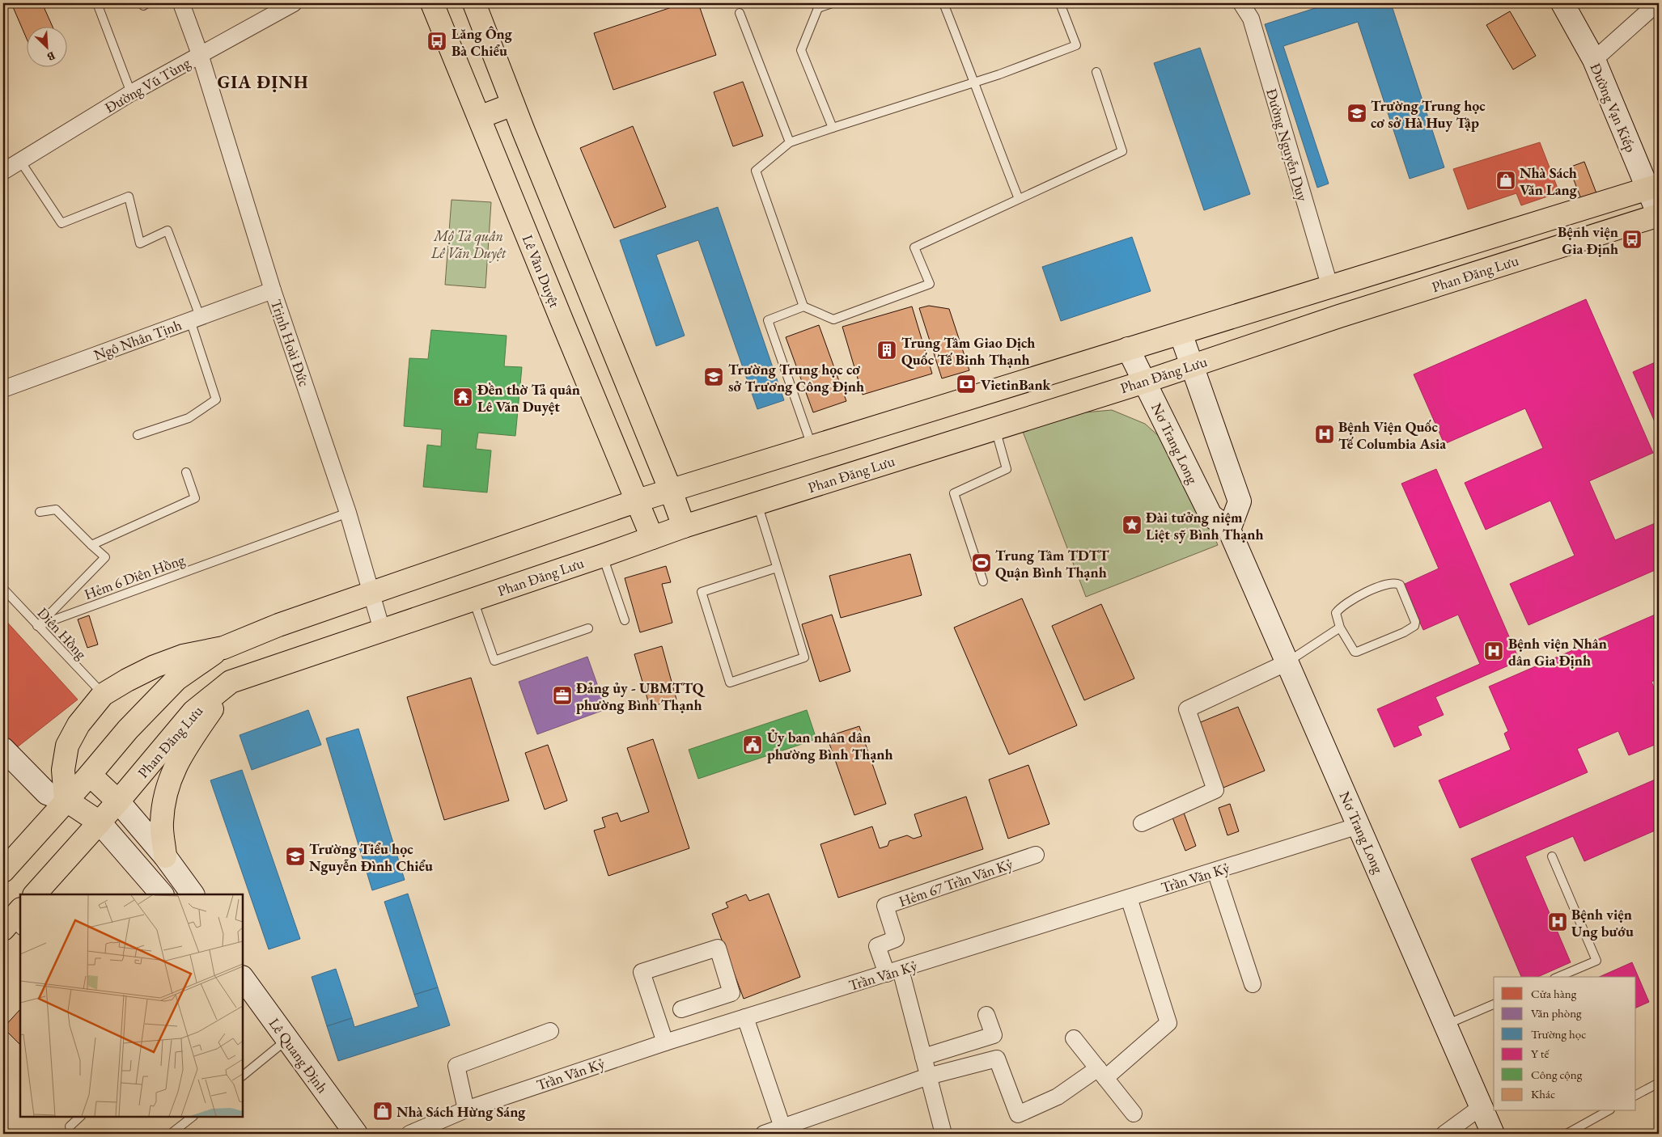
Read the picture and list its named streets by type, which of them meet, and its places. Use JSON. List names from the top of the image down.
{
  "streets": {
    "main road": [
      "Đường Vạn Kiếp",
      "Lê Văn Duyệt",
      "Phan Đăng Lưu",
      "Nơ Trang Long",
      "Lê Quang Định"
    ],
    "street": [
      "Đường Vũ Tùng",
      "Đường Nguyễn Duy",
      "Ngô Nhân Tịnh",
      "Trịnh Hoài Đức",
      "Trần Văn Kỷ",
      "Hẻm 67 Trần Văn Kỷ"
    ],
    "lane": ["Hẻm 6 Diên Hồng", "Diên Hồng"]
  },
  "crossings": [
    ["Đường Vũ Tùng", "Trịnh Hoài Đức"],
    ["Đường Vạn Kiếp", "Phan Đăng Lưu"],
    ["Đường Nguyễn Duy", "Phan Đăng Lưu"],
    ["Lê Văn Duyệt", "Phan Đăng Lưu"],
    ["Phan Đăng Lưu", "Trịnh Hoài Đức"],
    ["Phan Đăng Lưu", "Nơ Trang Long"],
    ["Phan Đăng Lưu", "Diên Hồng"],
    ["Ngô Nhân Tịnh", "Trịnh Hoài Đức"],
    ["Trịnh Hoài Đức", "Hẻm 6 Diên Hồng"],
    ["Nơ Trang Long", "Trần Văn Kỷ"],
    ["Hẻm 6 Diên Hồng", "Diên Hồng"],
    ["Trần Văn Kỷ", "Hẻm 67 Trần Văn Kỷ"]
  ],
  "districts": ["GIA ĐỊNH"],
  "parks": ["Mộ Tả quân Lê Văn Duyệt"],
  "places": {
    "bus stop": ["Lăng Ông Bà Chiểu", "Bệnh viện Gia Định"],
    "school or university": ["Trường Trung học cơ sở Hà Huy Tập", "Trường Trung học cơ sở Trương Công Định", "Trường Tiểu học Nguyễn Đình Chiểu"],
    "shop": ["Nhà Sách Văn Lang", "Nhà Sách Hừng Sáng"],
    "building": ["Trung Tâm Giao Dịch Quốc Tế Binh Thạnh"],
    "bank": ["VietinBank"],
    "temple": ["Đền thờ Tả quân Lê Văn Duyệt"],
    "hospital": ["Bệnh Viện Quốc Tế Columbia Asia", "Bệnh viện Nhân dân Gia Định", "Bệnh viện Ung bướu"],
    "place": ["Đài tưởng niệm Liệt sỹ Bình Thạnh"],
    "sports": ["Trung Tâm TDTT Quận Bình Thạnh"],
    "office": ["Đảng ủy - UBMTTQ phường Bình Thạnh"],
    "public building": ["Ủy ban nhân dân phường Bình Thạnh"]
  },
  "legend": [
    "Cửa hàng",
    "Văn phòng",
    "Trường học",
    "Y tế",
    "Công cộng",
    "Khác"
  ],
  "north": "bottom right"
}
